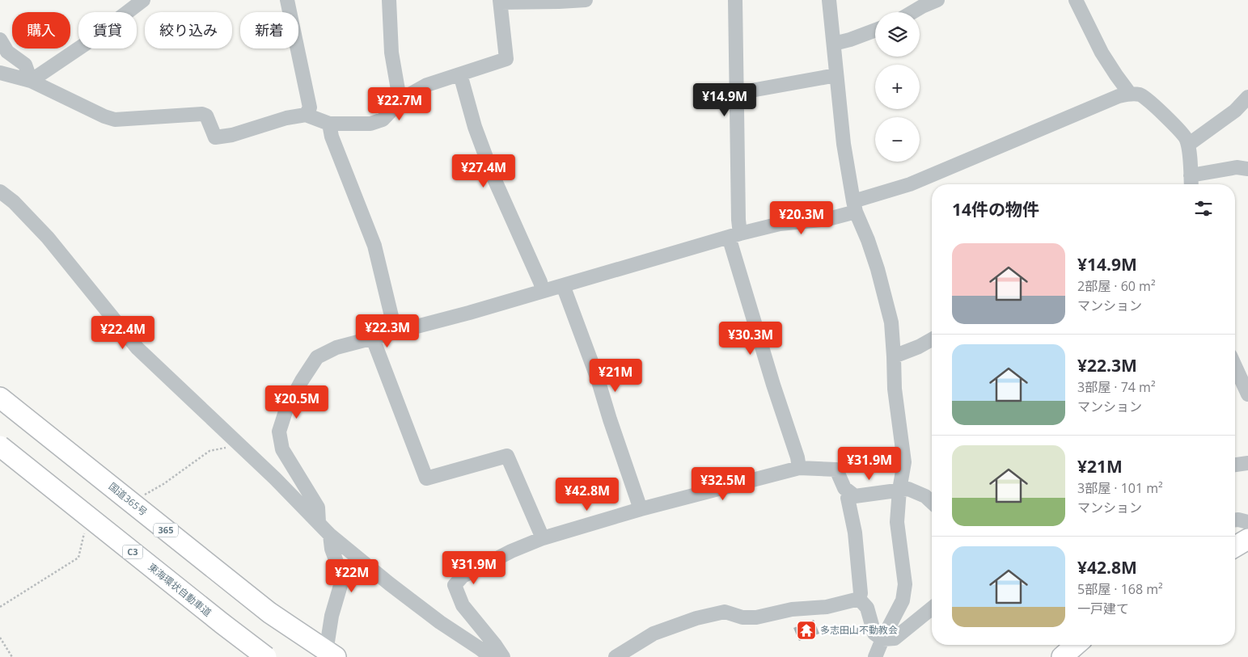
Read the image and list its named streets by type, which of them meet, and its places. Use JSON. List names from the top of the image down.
{
  "streets": {
    "highway": [
      "国道365号",
      "365",
      "C3",
      "東海環状自動車道"
    ]
  },
  "places": {
    "temple": ["多志田山不動教会"]
  },
  "page": {
    "map_buttons": ["+", "−"],
    "chip": [
      "購入",
      "賃貸",
      "絞り込み",
      "新着"
    ],
    "price": [
      "¥14.9M",
      "¥22.7M",
      "¥27.4M",
      "¥20.3M",
      "¥22.3M",
      "¥22.4M",
      "¥30.3M",
      "¥21M",
      "¥20.5M",
      "¥31.9M",
      "¥32.5M",
      "¥42.8M",
      "¥31.9M",
      "¥22M"
    ],
    "heading": "14件の物件",
    "list": [
      {
        "name": "¥14.9M",
        "note": "2部屋 · 60 m² · マンション"
      },
      {
        "name": "¥22.3M",
        "note": "3部屋 · 74 m² · マンション"
      },
      {
        "name": "¥21M",
        "note": "3部屋 · 101 m² · マンション"
      },
      {
        "name": "¥42.8M",
        "note": "5部屋 · 168 m² · 一戸建て"
      }
    ]
  }
}
